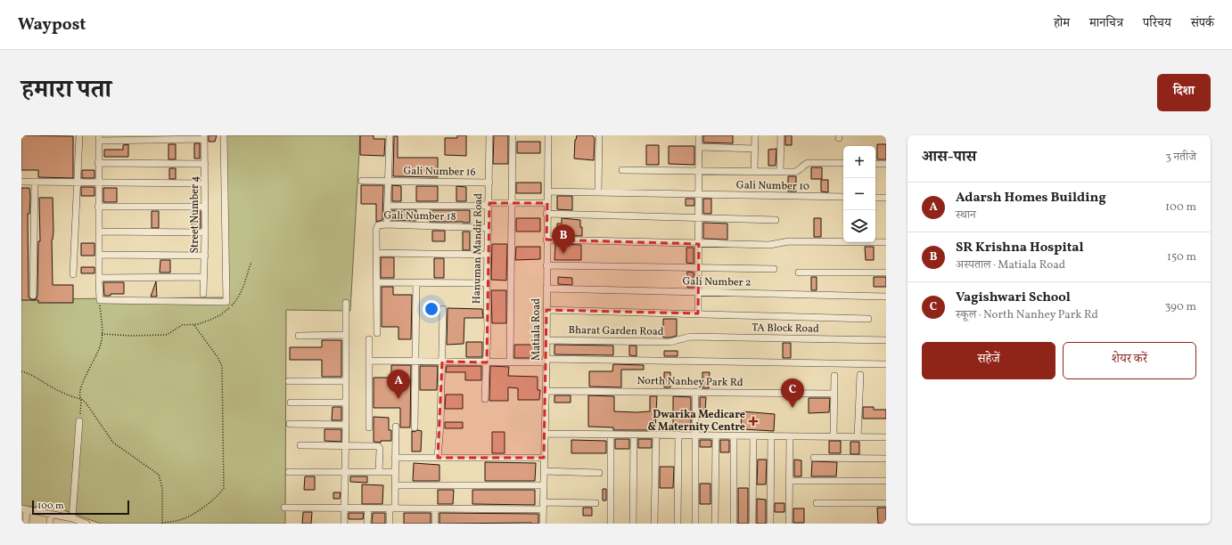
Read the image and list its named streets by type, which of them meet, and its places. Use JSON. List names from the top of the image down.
{
  "streets": {
    "street": [
      "Gali Number 16",
      "Gali Number 10",
      "Street Number 4",
      "Gali Number 18",
      "Hanuman Mandir Road",
      "Gali Number 2",
      "TA Block Road",
      "Matiala Road",
      "Bharat Garden Road",
      "North Nanhey Park Rd"
    ]
  },
  "crossings": [
    ["Gali Number 16", "Hanuman Mandir Road"],
    ["Gali Number 10", "Matiala Road"],
    ["Gali Number 18", "Hanuman Mandir Road"],
    ["Gali Number 2", "Matiala Road"],
    ["TA Block Road", "Bharat Garden Road"],
    ["Matiala Road", "Bharat Garden Road"],
    ["Matiala Road", "North Nanhey Park Rd"]
  ],
  "places": {
    "health": ["Dwarika Medicare & Maternity Centre"]
  },
  "scale_bar": "100 m",
  "page": {
    "header": "Waypost",
    "nav": [
      "होम",
      "मानचित्र",
      "परिचय",
      "संपर्क"
    ],
    "title": "हमारा पता",
    "buttons": [
      "दिशा",
      ["सहेजें", "शेयर करें"]
    ],
    "heading": ["आस-पास", "3 नतीजे"],
    "map_buttons": ["+", "−"],
    "list": [
      {
        "mark": "A",
        "name": "Adarsh Homes Building",
        "note": "स्थान",
        "value": "100 m"
      },
      {
        "mark": "B",
        "name": "SR Krishna Hospital",
        "note": "अस्पताल · Matiala Road",
        "value": "150 m"
      },
      {
        "mark": "C",
        "name": "Vagishwari School",
        "note": "स्कूल · North Nanhey Park Rd",
        "value": "390 m"
      }
    ],
    "pins": ["B", "A", "C"],
    "scale": "100 m"
  }
}
